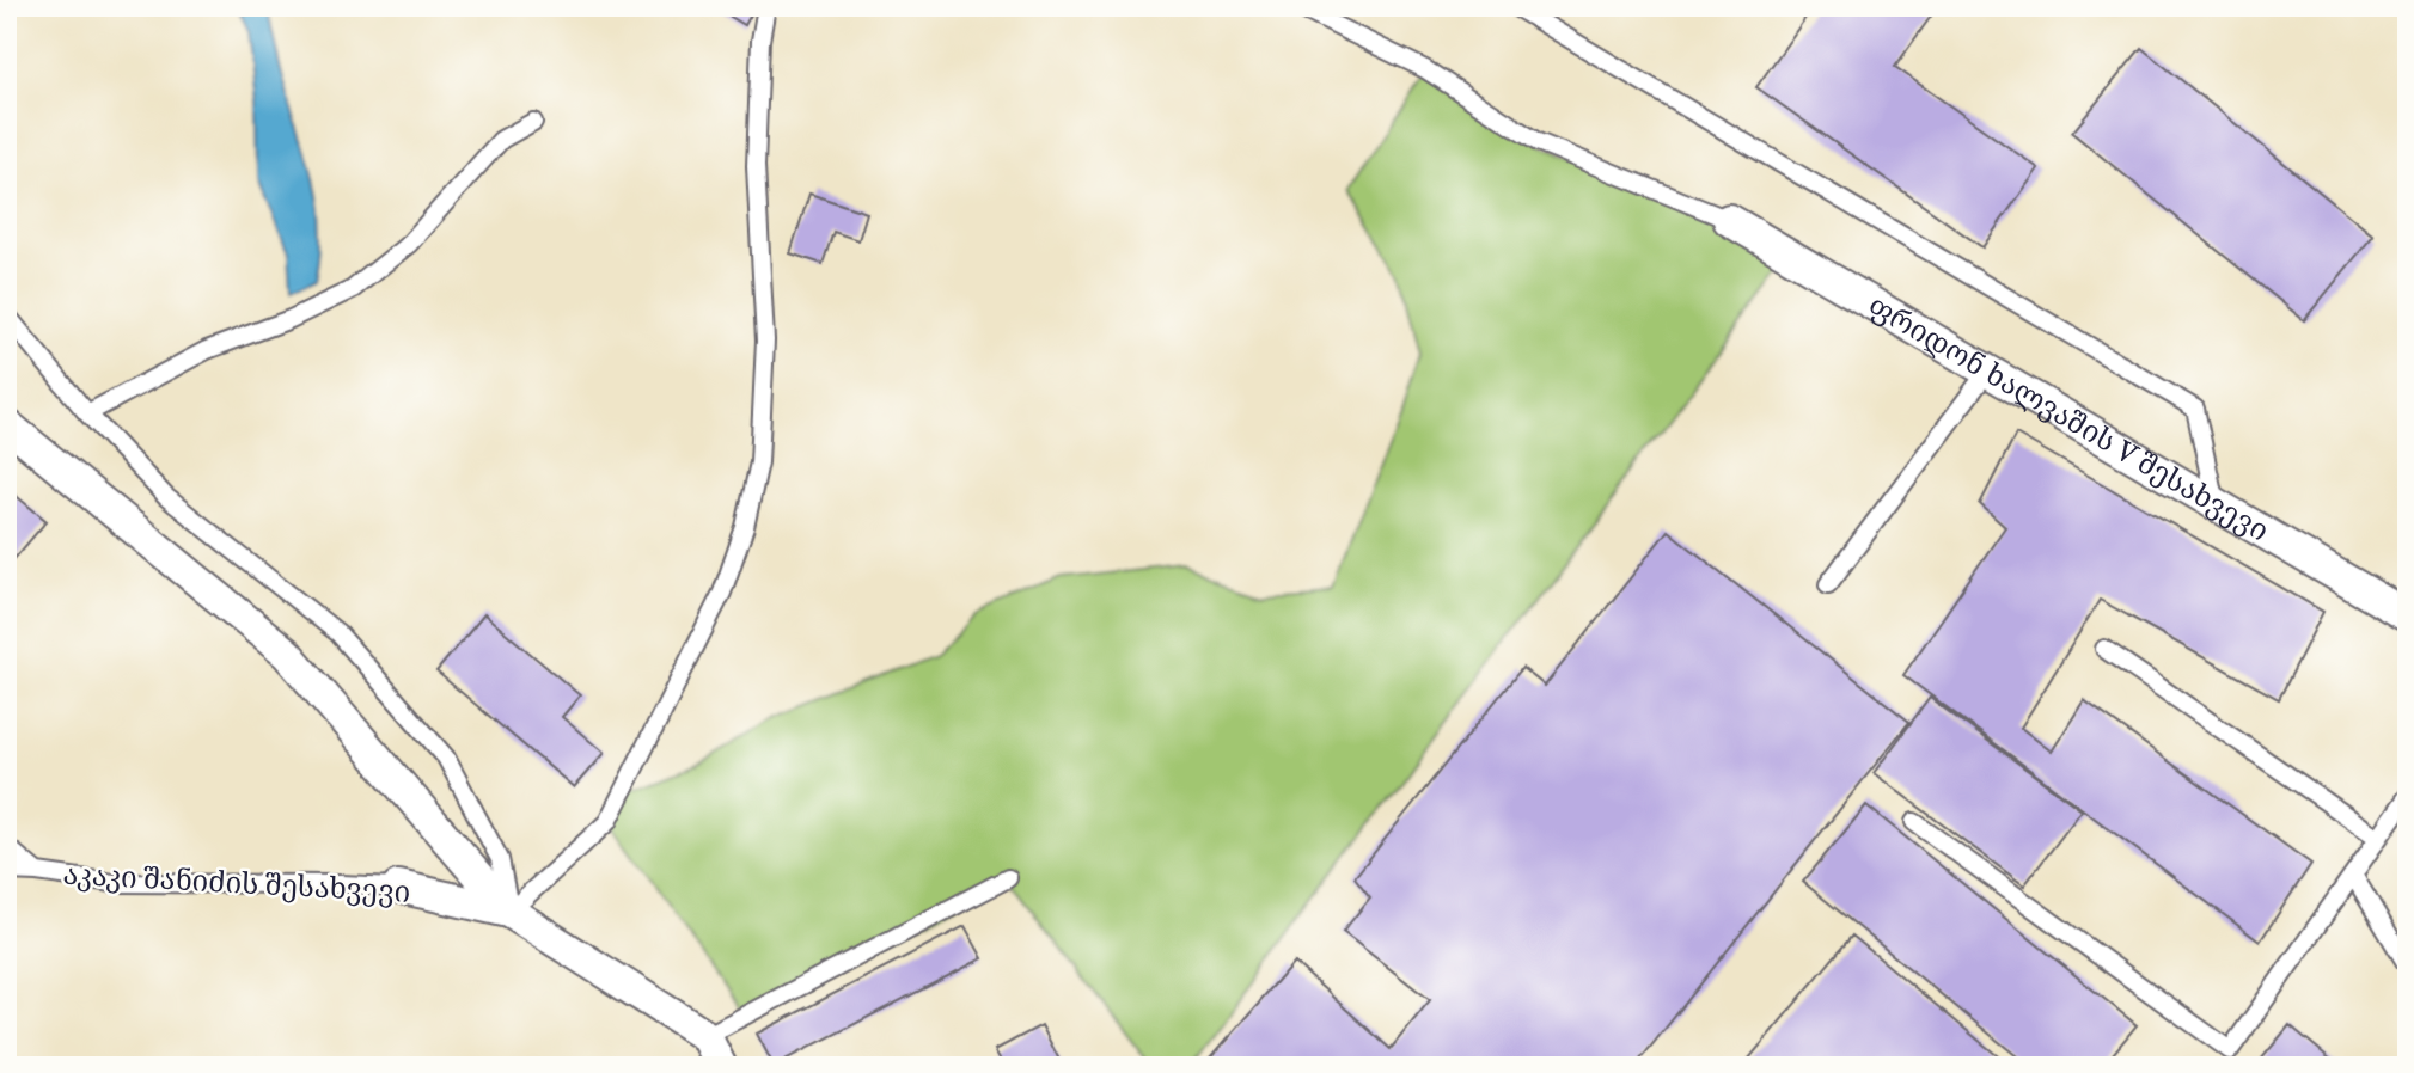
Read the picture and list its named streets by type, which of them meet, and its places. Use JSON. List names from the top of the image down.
{
  "streets": {
    "street": ["ფრიდონ ხალვაშის V შესახვევი", "აკაკი შანიძის შესახვევი"]
  }
}
